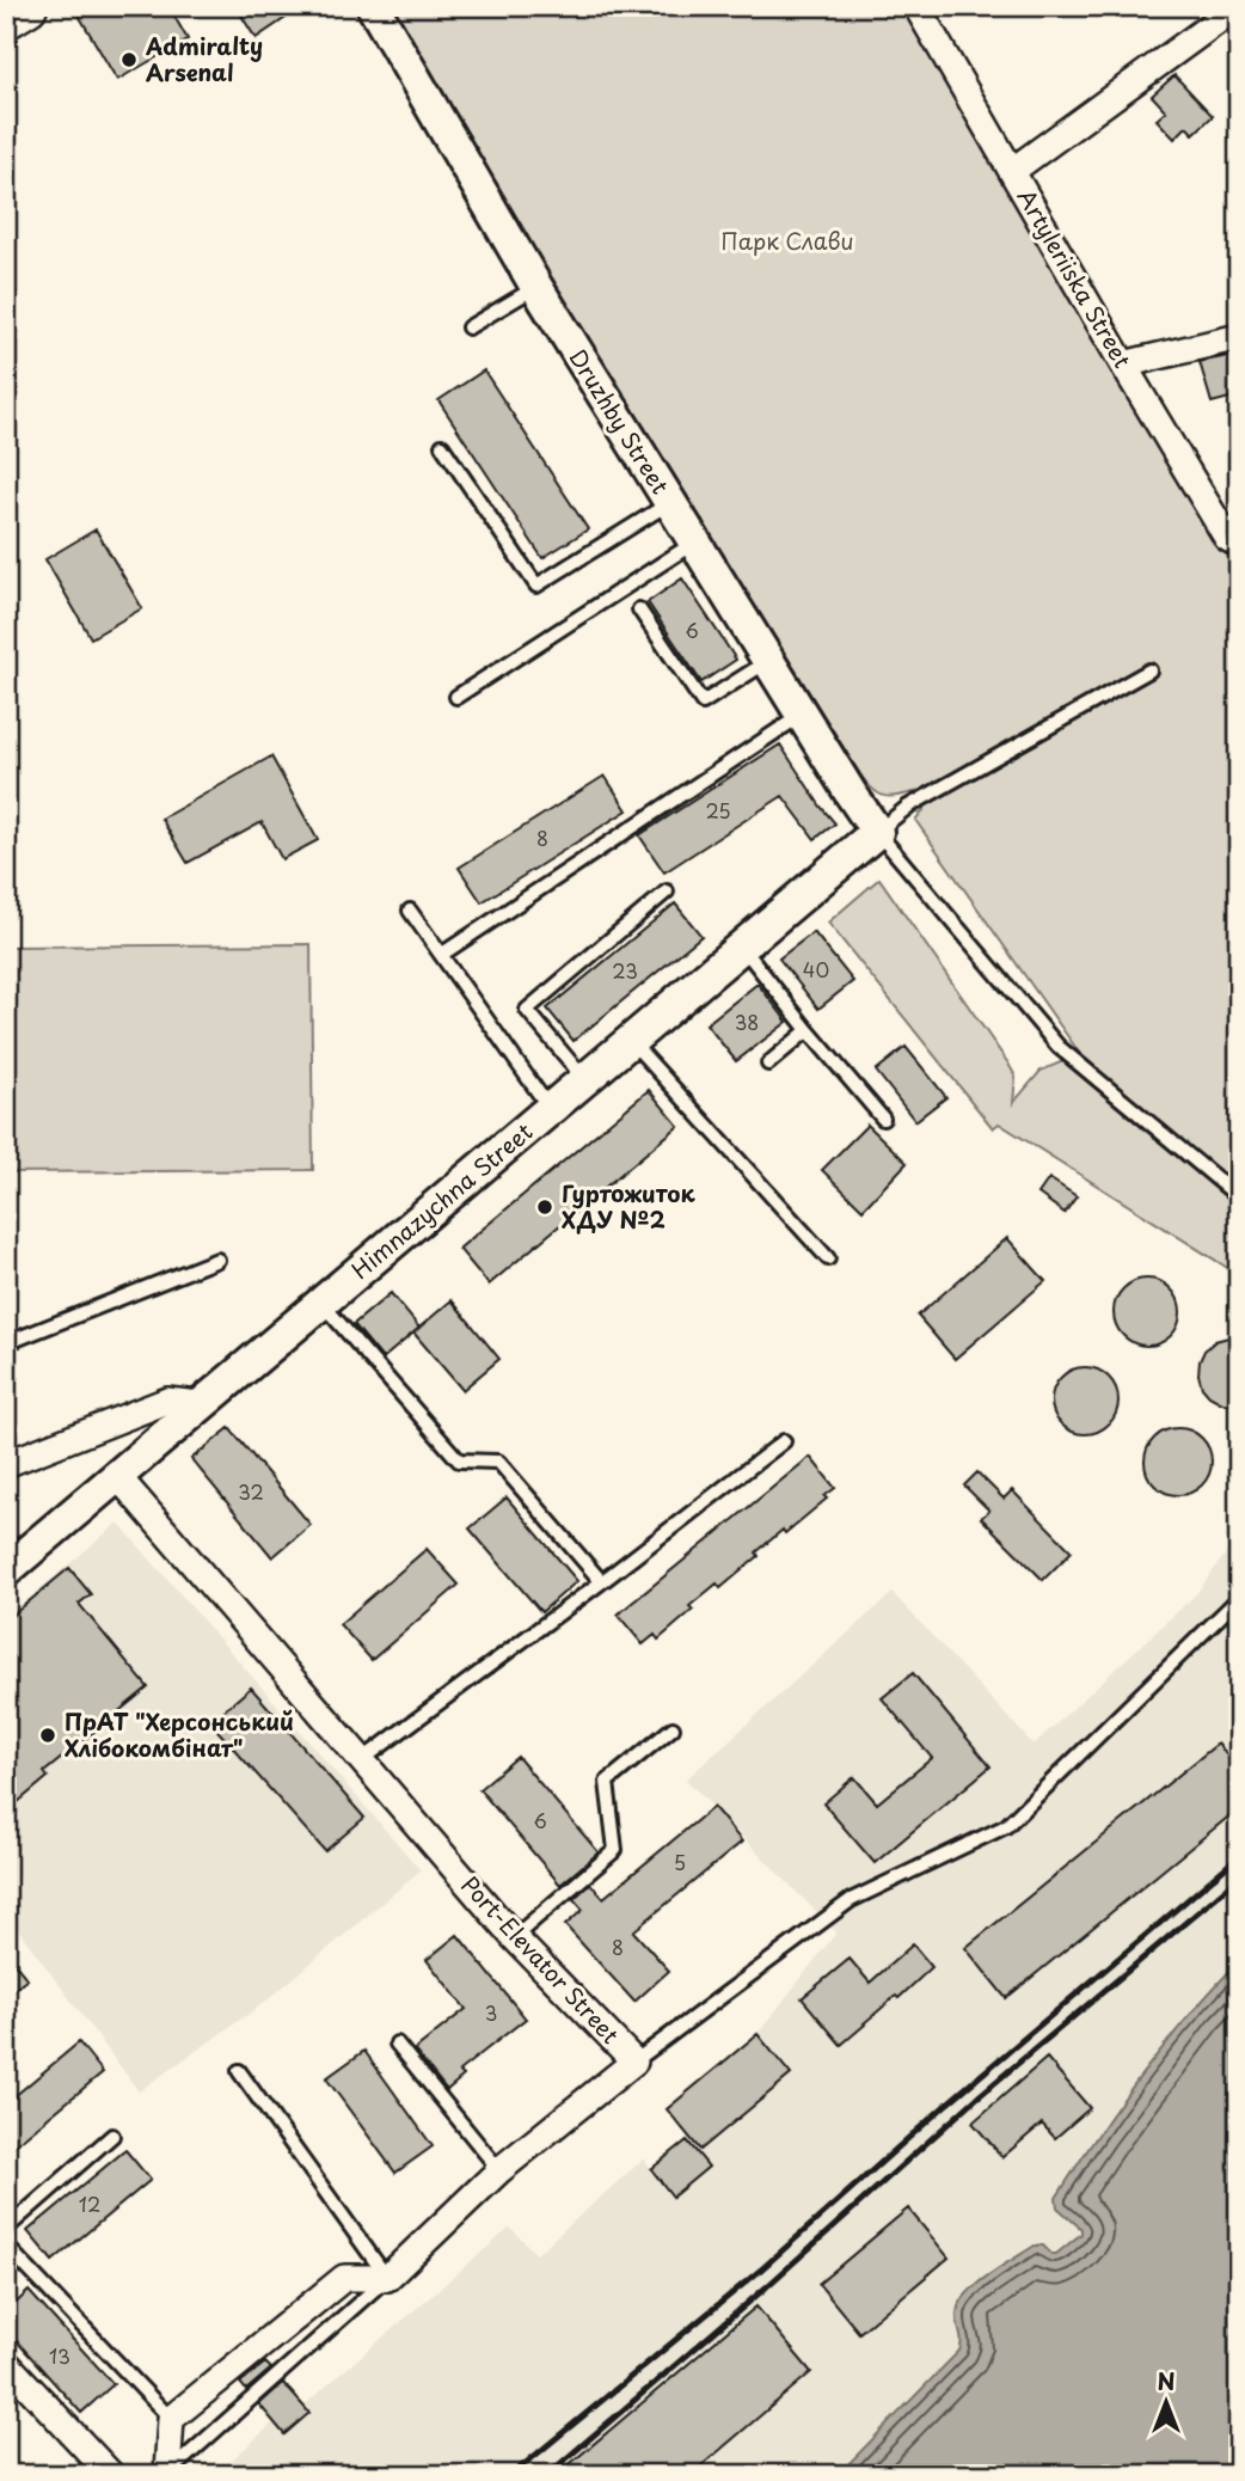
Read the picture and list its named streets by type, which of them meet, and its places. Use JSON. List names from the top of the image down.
{
  "streets": {
    "street": [
      "Artyleriiska Street",
      "Druzhby Street",
      "Himnazychna Street",
      "Port-Elevator Street"
    ]
  },
  "crossings": [
    ["Druzhby Street", "Himnazychna Street"],
    ["Himnazychna Street", "Port-Elevator Street"]
  ],
  "parks": ["Парк Слави"],
  "places": ["Admiralty Arsenal", "Гуртожиток ХДУ №2", "ПрАТ \"Херсонський Хлібокомбінат\""],
  "house_numbers": [
    "6",
    "25",
    "8",
    "40",
    "23",
    "38",
    "32",
    "6",
    "5",
    "8",
    "3",
    "12",
    "13"
  ],
  "north": "top"
}
